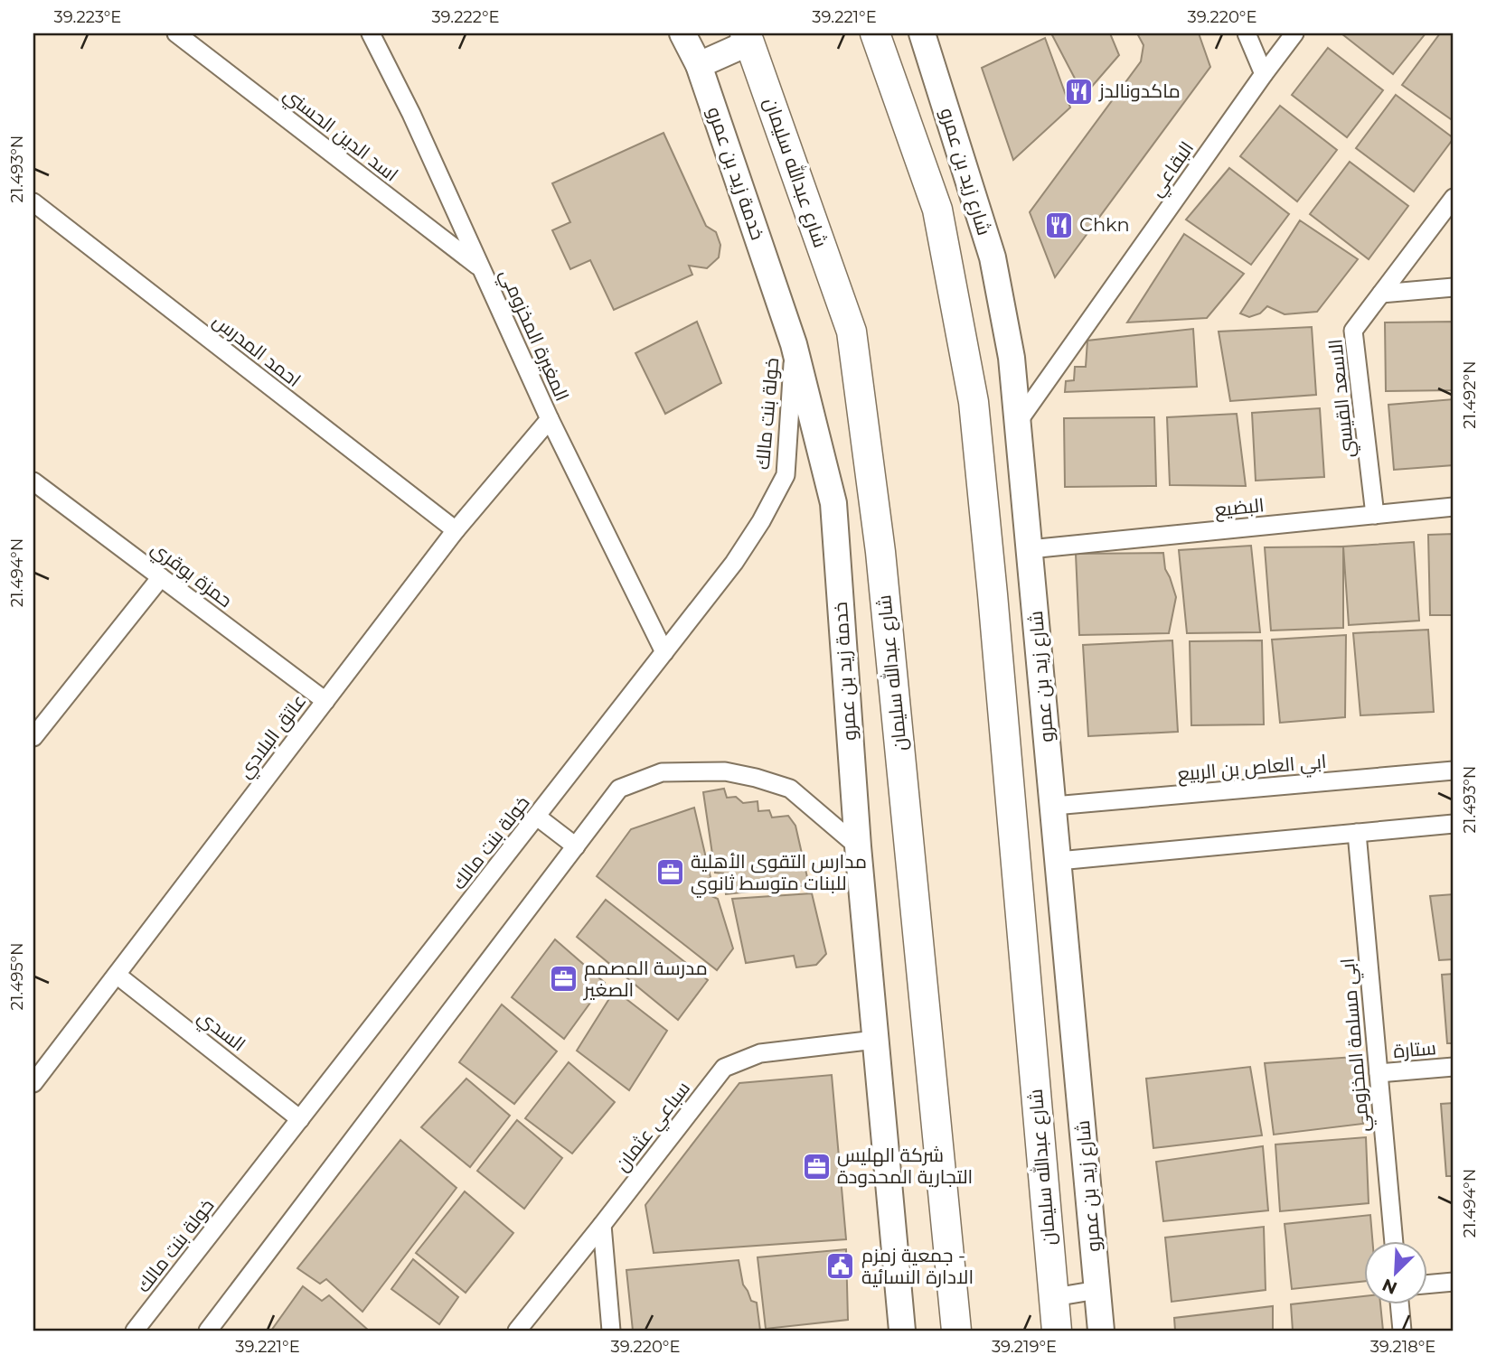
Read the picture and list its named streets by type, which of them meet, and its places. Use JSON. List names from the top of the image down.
{
  "streets": {
    "main road": ["شارع زيد بن عمرو", "شارع عبدالله سليمان", "خدمة زيد بن عمرو"],
    "street": [
      "اسد الدين الحسني",
      "البقاعي",
      "المغيرة المخزومي",
      "احمد المدرس",
      "الاسعد القيسي",
      "خولة بنت مالك",
      "البضيع",
      "حمزة بوقري",
      "عاتق البلادي",
      "ابي العاص بن الربيع",
      "السدي",
      "ابي مسلمة المخزومي",
      "ستارة",
      "سباعي عثمان"
    ]
  },
  "crossings": [
    ["اسد الدين الحسني", "المغيرة المخزومي"],
    ["البقاعي", "شارع زيد بن عمرو"],
    ["شارع زيد بن عمرو", "البضيع"],
    ["شارع زيد بن عمرو", "ابي العاص بن الربيع"],
    ["خدمة زيد بن عمرو", "خولة بنت مالك"],
    ["خدمة زيد بن عمرو", "سباعي عثمان"],
    ["المغيرة المخزومي", "خولة بنت مالك"],
    ["المغيرة المخزومي", "عاتق البلادي"],
    ["احمد المدرس", "عاتق البلادي"],
    ["الاسعد القيسي", "البضيع"],
    ["خولة بنت مالك", "السدي"],
    ["حمزة بوقري", "عاتق البلادي"],
    ["عاتق البلادي", "السدي"],
    ["ابي مسلمة المخزومي", "ستارة"]
  ],
  "places": {
    "restaurant": ["ماكدونالدز", "Chkn"],
    "office": ["مدارس التقوى الأهلية للبنات متوسط ثانوي", "مدرسة المصمم الصغير", "شركة الهليس التجارية المحدودة"],
    "public building": ["جمعية زمزم - الادارة النسائية"]
  },
  "north": "bottom left",
  "coordinates": [
    "39.223°E",
    "39.222°E",
    "39.221°E",
    "39.220°E",
    "21.493°N",
    "21.492°N",
    "21.494°N",
    "21.495°N",
    "39.219°E",
    "39.218°E"
  ]
}
